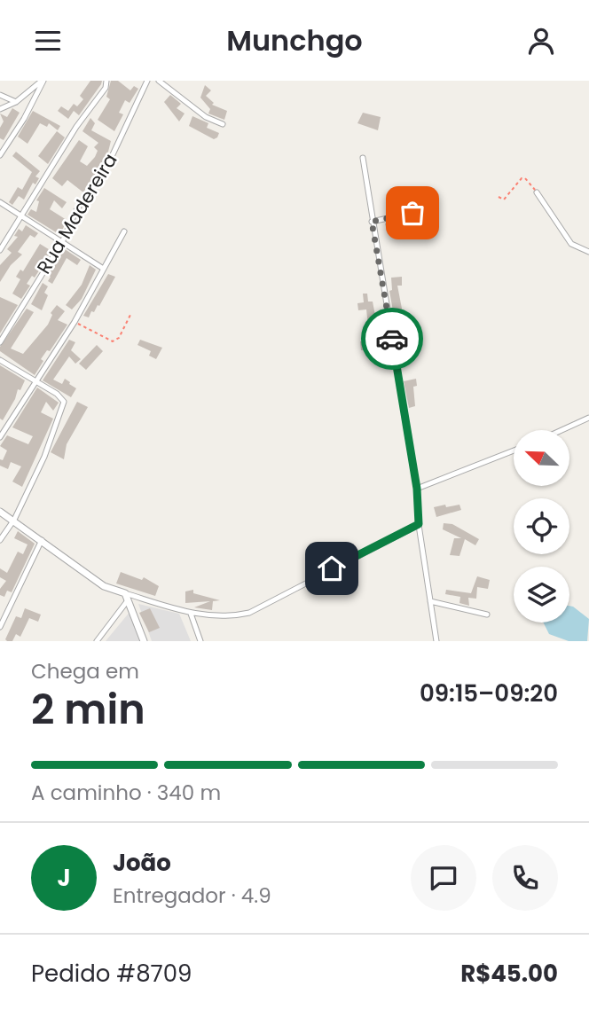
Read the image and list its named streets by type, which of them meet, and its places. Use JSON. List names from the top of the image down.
{
  "streets": {
    "street": ["Rua Madereira"]
  },
  "north": "top left",
  "page": {
    "header": "Munchgo",
    "heading": ["2 min", "Chega em", "09:15–09:20"],
    "panel": [
      "João",
      "Entregador · 4.9",
      "Pedido #8709",
      "R$45.00"
    ],
    "bar": "A caminho · 340 m",
    "round": "J"
  }
}
